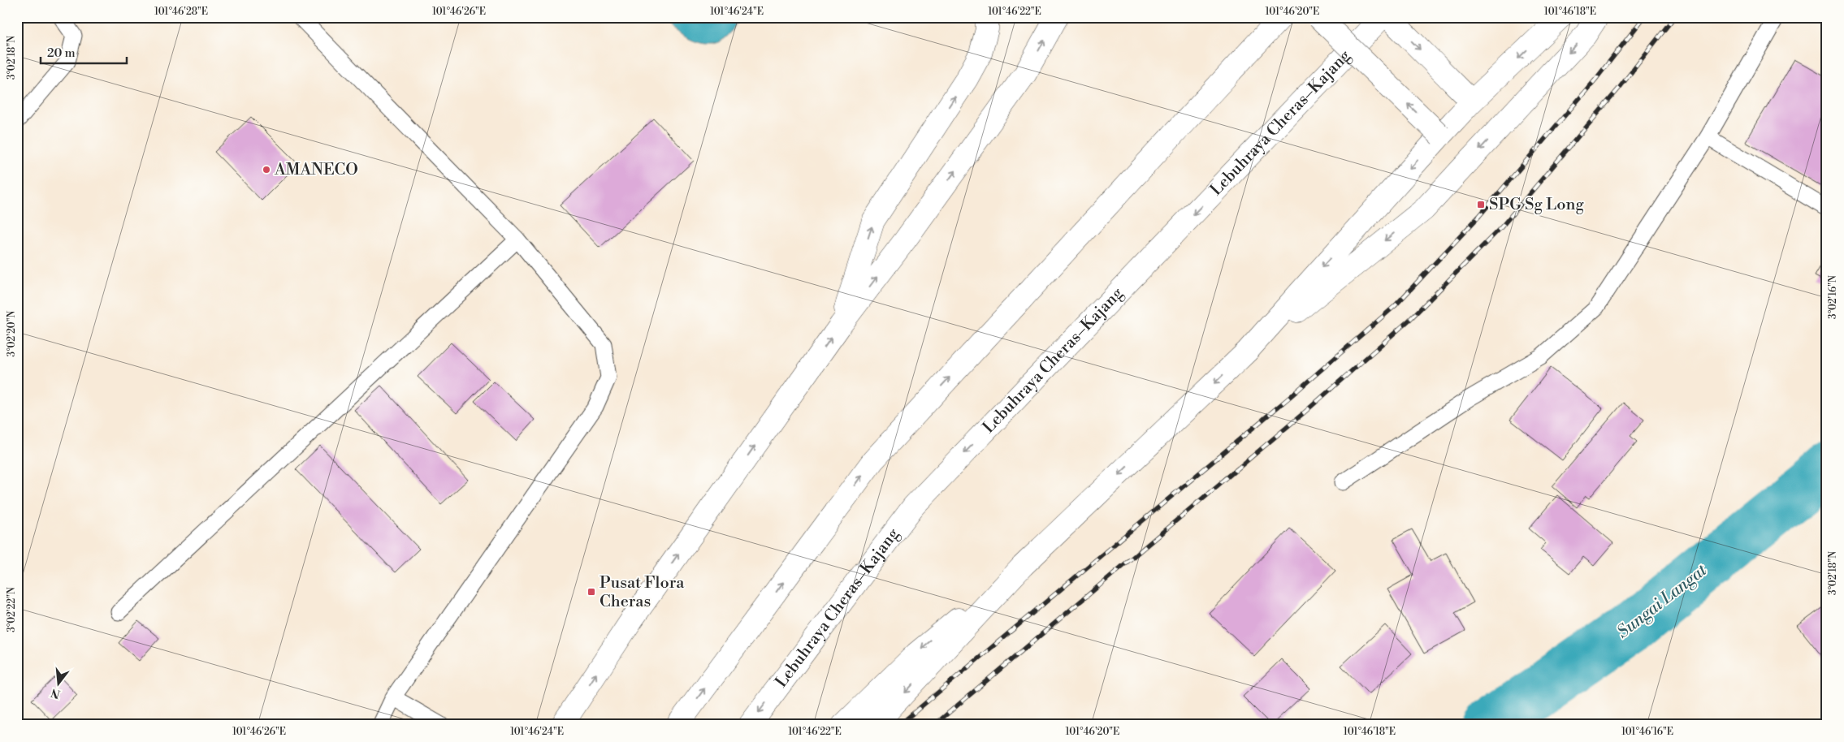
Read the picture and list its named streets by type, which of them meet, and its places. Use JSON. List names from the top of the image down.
{
  "streets": {
    "main road": ["Lebuhraya Cheras–Kajang"]
  },
  "water": ["Sungai Langat"],
  "places": {
    "other": ["AMANECO"],
    "transit": ["SPG Sg Long", "Pusat Flora Cheras"]
  },
  "scale_bar": "20 m",
  "north": "bottom",
  "coordinates": [
    "101°46'28\"E",
    "101°46'26\"E",
    "101°46'24\"E",
    "101°46'22\"E",
    "101°46'20\"E",
    "101°46'18\"E",
    "3°02'18\"N",
    "3°02'16\"N",
    "3°02'20\"N",
    "3°02'22\"N",
    "101°46'16\"E"
  ]
}
